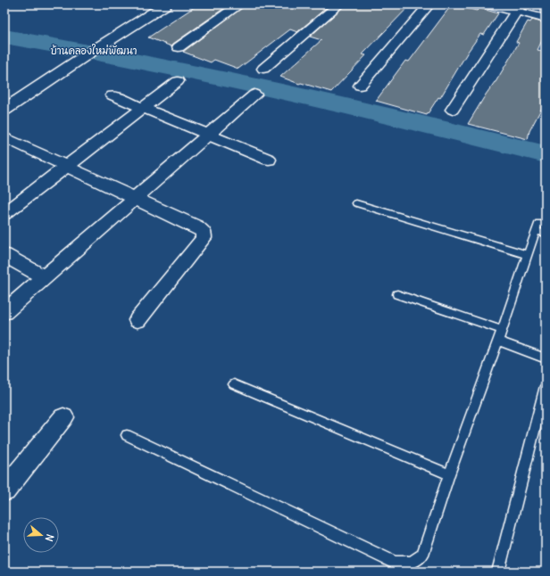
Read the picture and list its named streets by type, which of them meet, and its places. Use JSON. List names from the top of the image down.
{
  "districts": ["บ้านคลองใหม่พัฒนา"],
  "north": "right"
}
